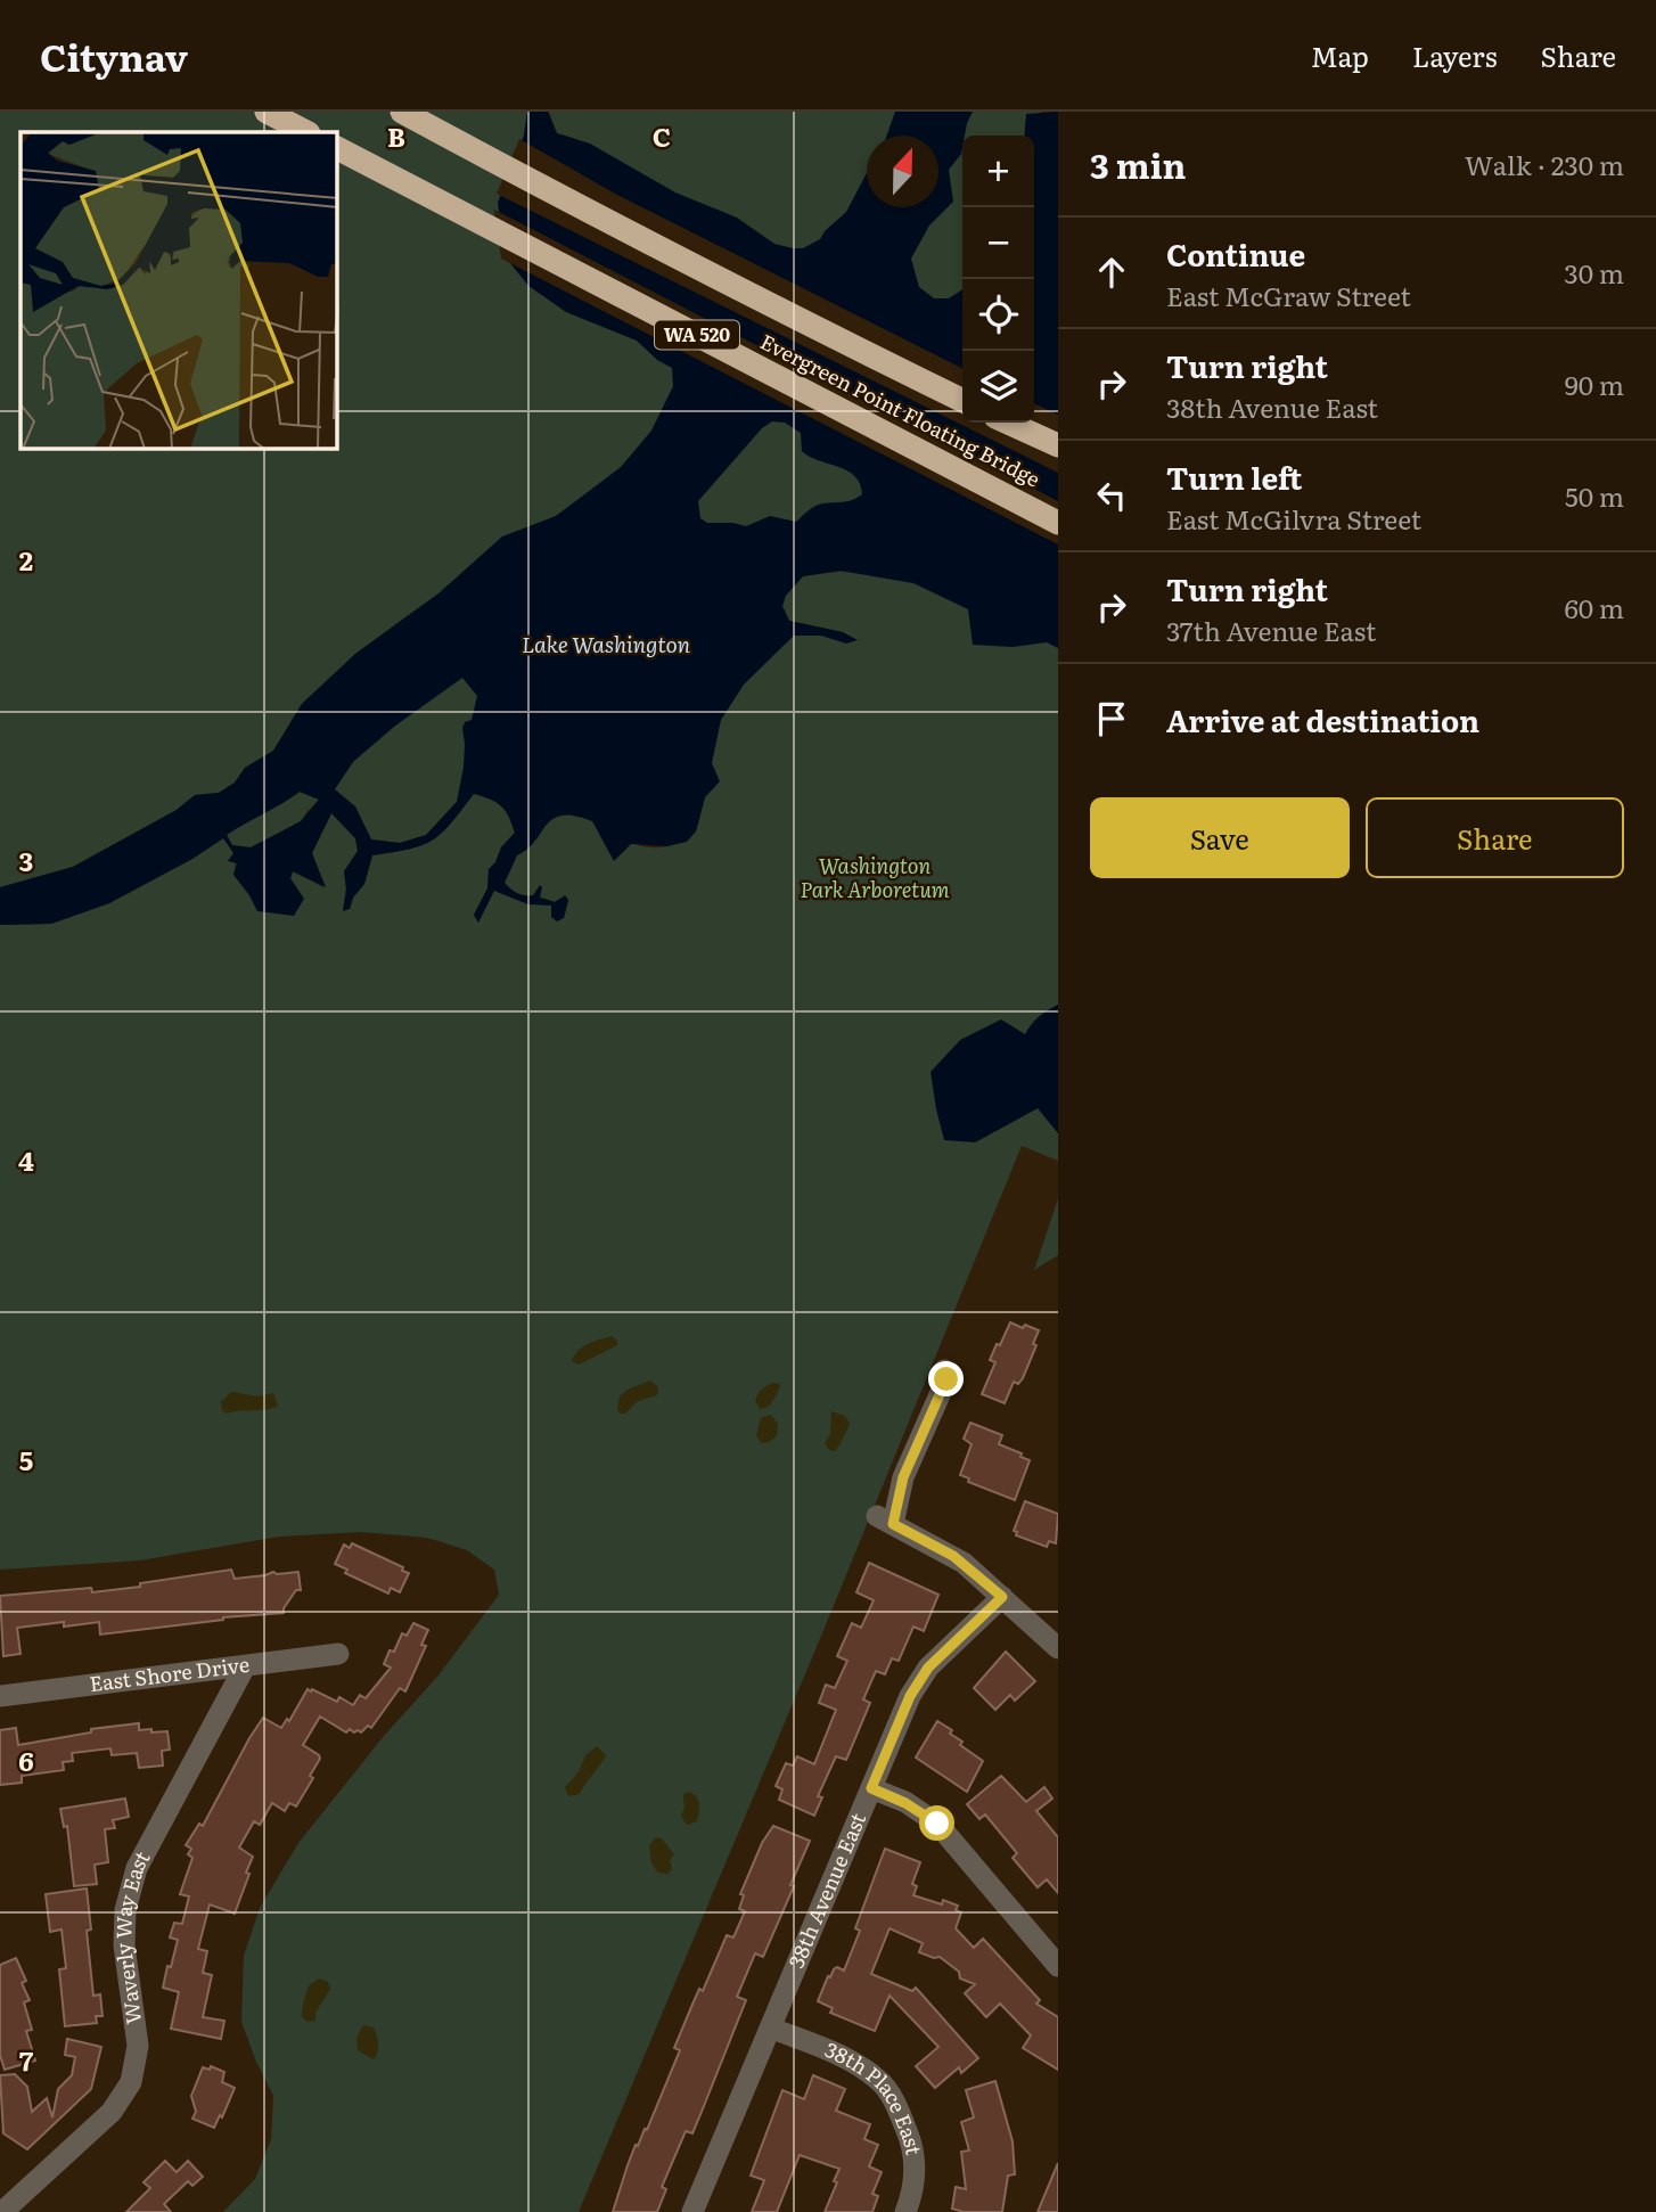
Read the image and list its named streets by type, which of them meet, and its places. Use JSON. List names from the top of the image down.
{
  "streets": {
    "highway": ["WA 520", "Evergreen Point Floating Bridge"],
    "street": [
      "East Shore Drive",
      "38th Avenue East",
      "Waverly Way East",
      "38th Place East"
    ]
  },
  "crossings": [
    ["East Shore Drive", "Waverly Way East"],
    ["38th Avenue East", "38th Place East"]
  ],
  "water": ["Lake Washington"],
  "parks": ["Washington Park Arboretum"],
  "north": "top",
  "page": {
    "header": "Citynav",
    "nav": ["Map", "Layers", "Share"],
    "heading": ["3 min", "Walk · 230 m"],
    "map_buttons": ["+", "−"],
    "list": [
      ["Continue", "East McGraw Street", "30 m"],
      ["Turn right", "38th Avenue East", "90 m"],
      ["Turn left", "East McGilvra Street", "50 m"],
      ["Turn right", "37th Avenue East", "60 m"],
      "Arrive at destination"
    ],
    "buttons": ["Save", "Share"]
  },
  "grid": {
    "columns": ["B", "C"],
    "rows": [
      "2",
      "3",
      "4",
      "5",
      "6",
      "7"
    ]
  }
}
